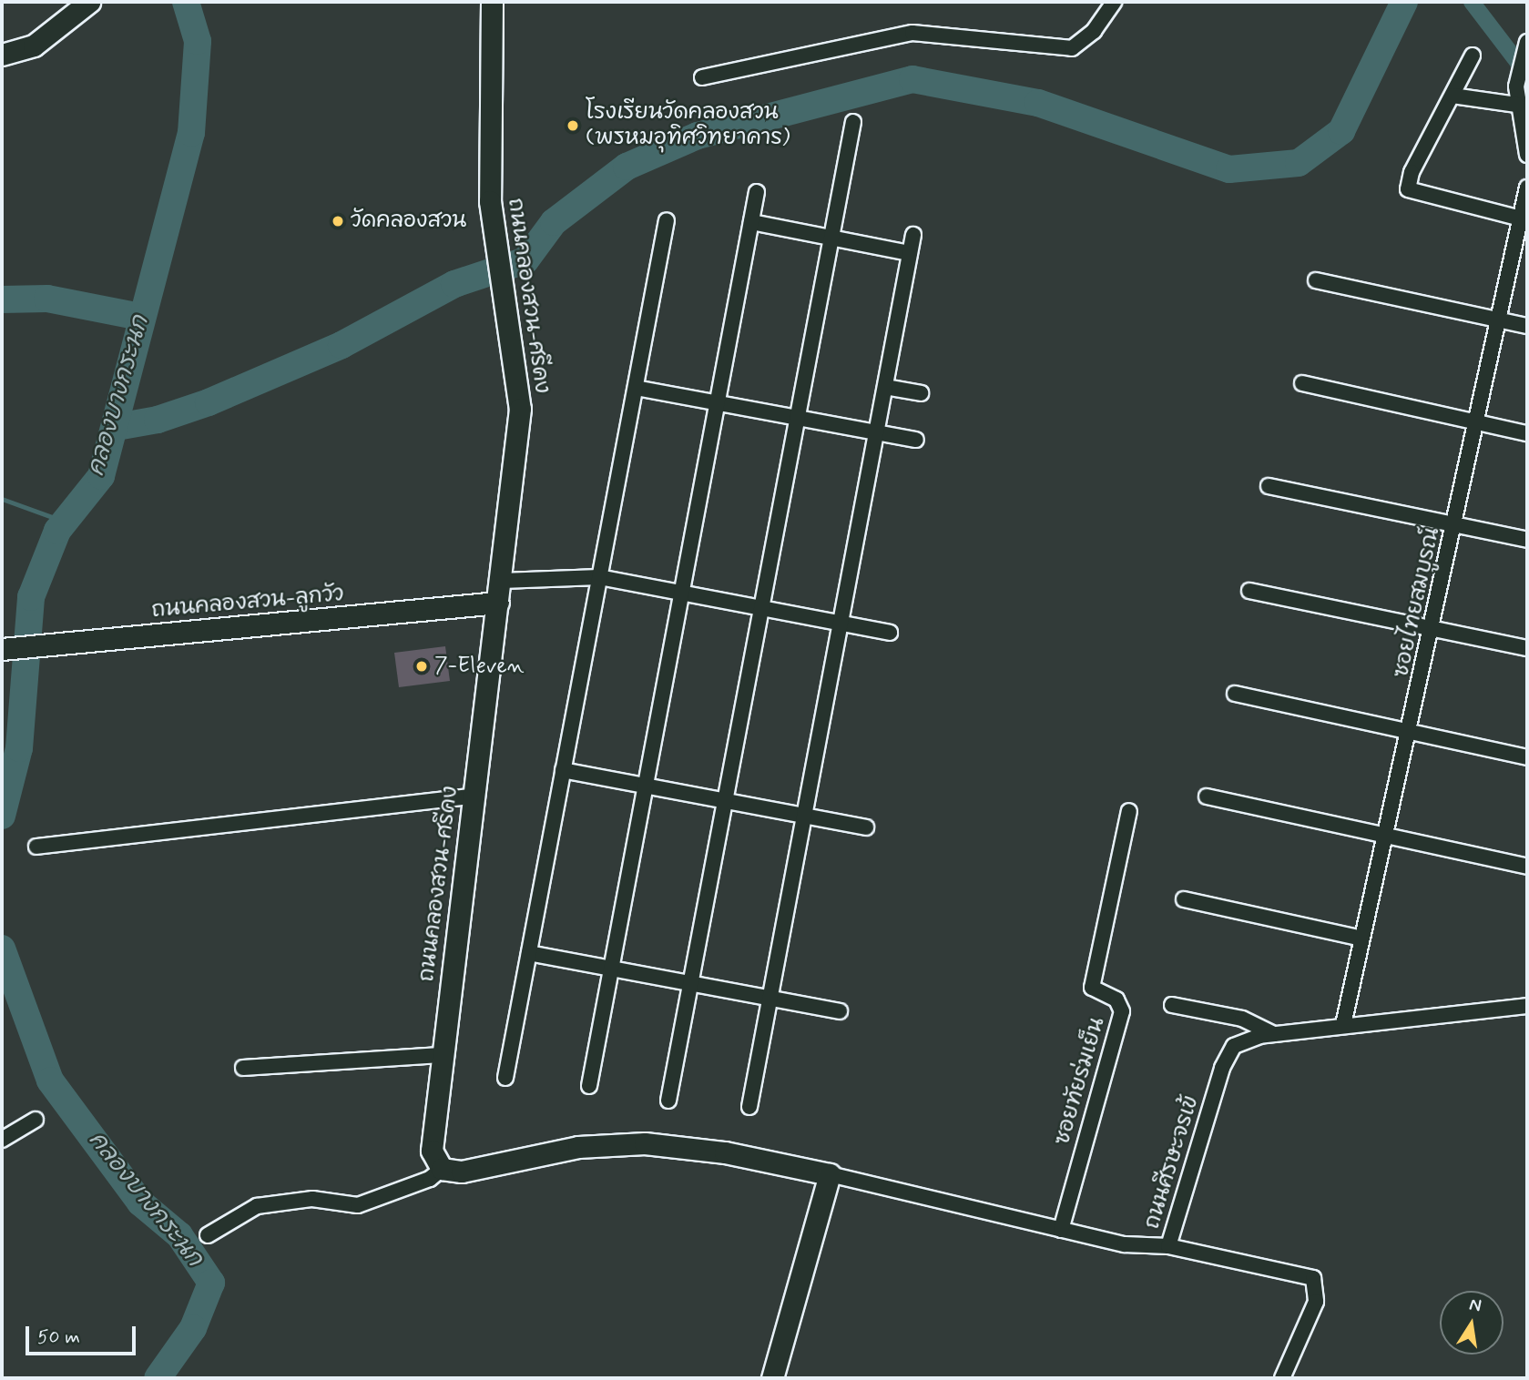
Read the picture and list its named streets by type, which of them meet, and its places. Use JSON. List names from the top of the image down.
{
  "streets": {
    "street": [
      "ถนนคลองสวน-ศรีคง",
      "ถนนคลองสวน-ลูกวัว",
      "ซอยไทยสมบูรณ์",
      "ซอยทัยร่มเย็น",
      "ถนนศีรษะจรเข้"
    ]
  },
  "crossings": [
    ["ถนนคลองสวน-ศรีคง", "ถนนคลองสวน-ลูกวัว"],
    ["ซอยไทยสมบูรณ์", "ถนนศีรษะจรเข้"],
    ["ซอยทัยร่มเย็น", "ถนนศีรษะจรเข้"]
  ],
  "water": ["คลองบางกระนก"],
  "places": ["โรงเรียนวัดคลองสวน (พรหมอุทิศวิทยาคาร)", "วัดคลองสวน", "7-Eleven"],
  "scale_bar": "50 m",
  "north": "top"
}
